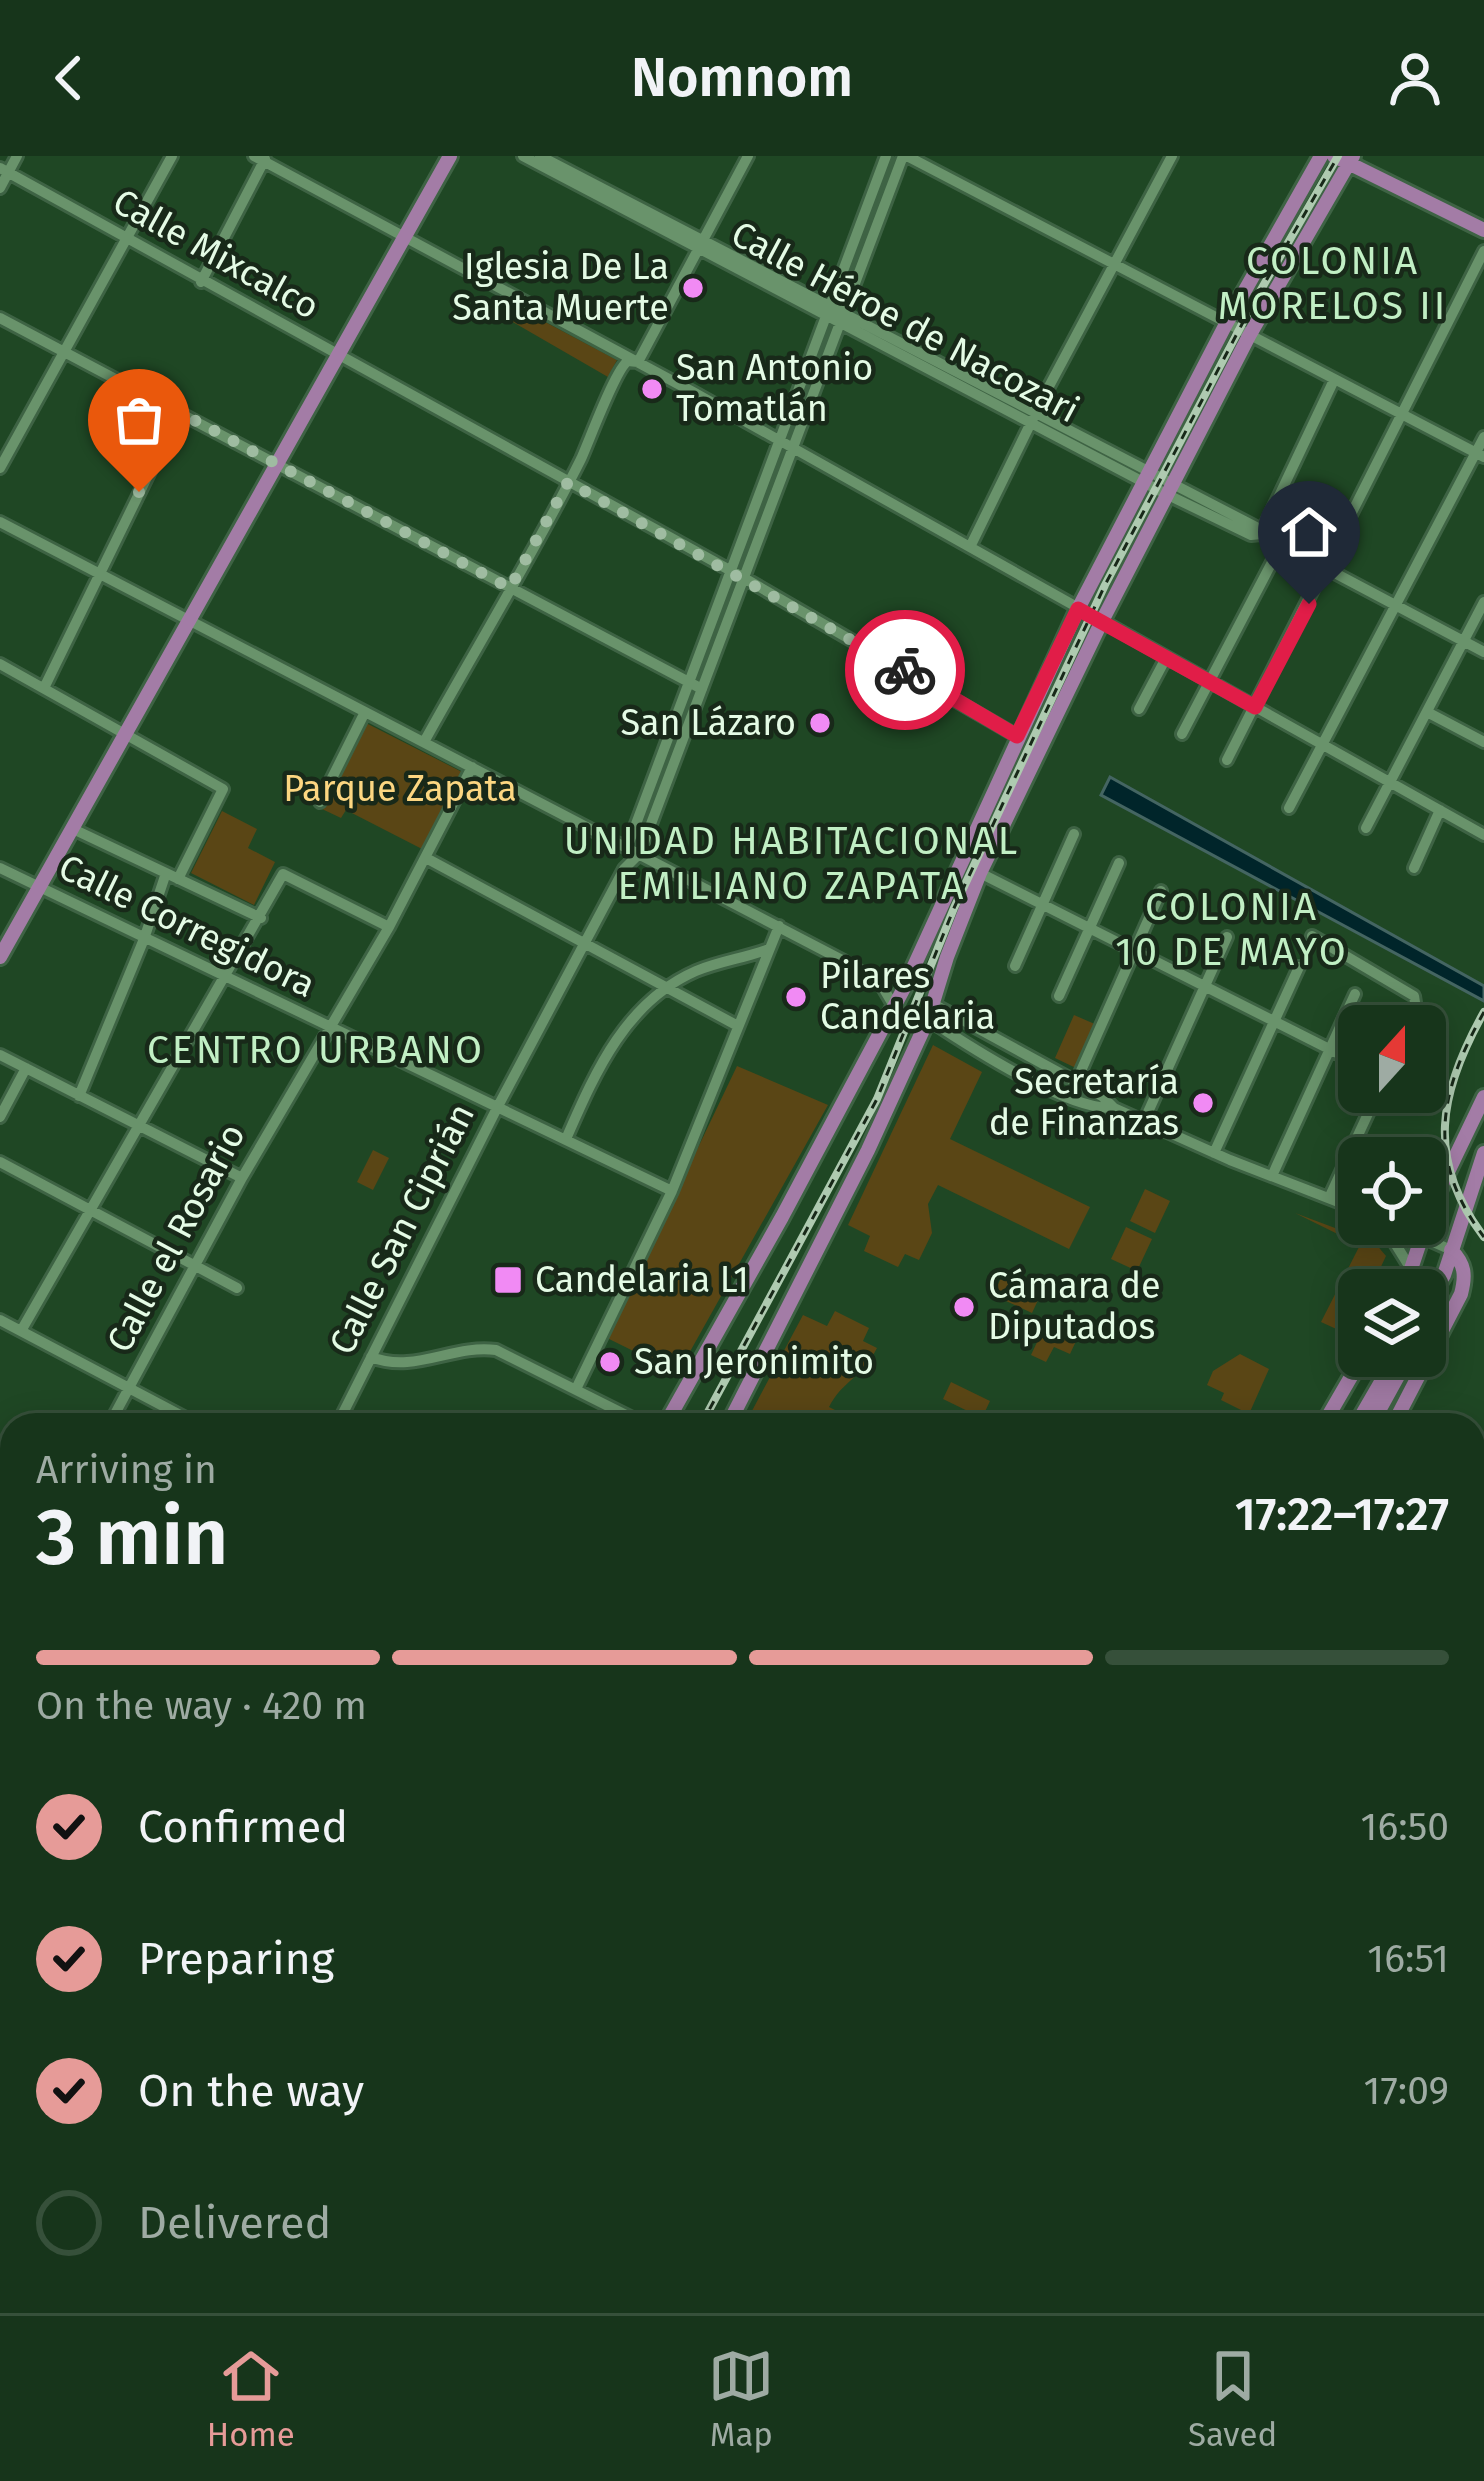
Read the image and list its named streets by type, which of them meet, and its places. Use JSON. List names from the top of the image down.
{
  "streets": {
    "street": [
      "Calle Mixcalco",
      "Calle Héroe de Nacozari",
      "Calle Corregidora",
      "Calle San Ciprián",
      "Calle el Rosario"
    ]
  },
  "crossings": [
    ["Calle Mixcalco", "Calle San Ciprián"],
    ["Calle Héroe de Nacozari", "Calle San Ciprián"],
    ["Calle Corregidora", "Calle San Ciprián"],
    ["Calle Corregidora", "Calle el Rosario"]
  ],
  "districts": [
    "COLONIA MORELOS II",
    "UNIDAD HABITACIONAL EMILIANO ZAPATA",
    "COLONIA 10 DE MAYO",
    "CENTRO URBANO"
  ],
  "parks": ["Parque Zapata"],
  "places": {
    "other": [
      "Iglesia De La Santa Muerte",
      "San Antonio Tomatlán",
      "San Lázaro",
      "Pilares Candelaria",
      "Secretaría de Finanzas",
      "Cámara de Diputados",
      "San Jeronimito"
    ],
    "transit": ["Candelaria L1"]
  },
  "north": "top",
  "page": {
    "header": "Nomnom",
    "heading": ["3 min", "Arriving in", "17:22–17:27"],
    "bar": "On the way · 420 m",
    "list": [
      ["Confirmed", "16:50"],
      ["Preparing", "16:51"],
      ["On the way", "17:09"],
      "Delivered"
    ],
    "tabs": ["Home", "Map", "Saved"]
  }
}
